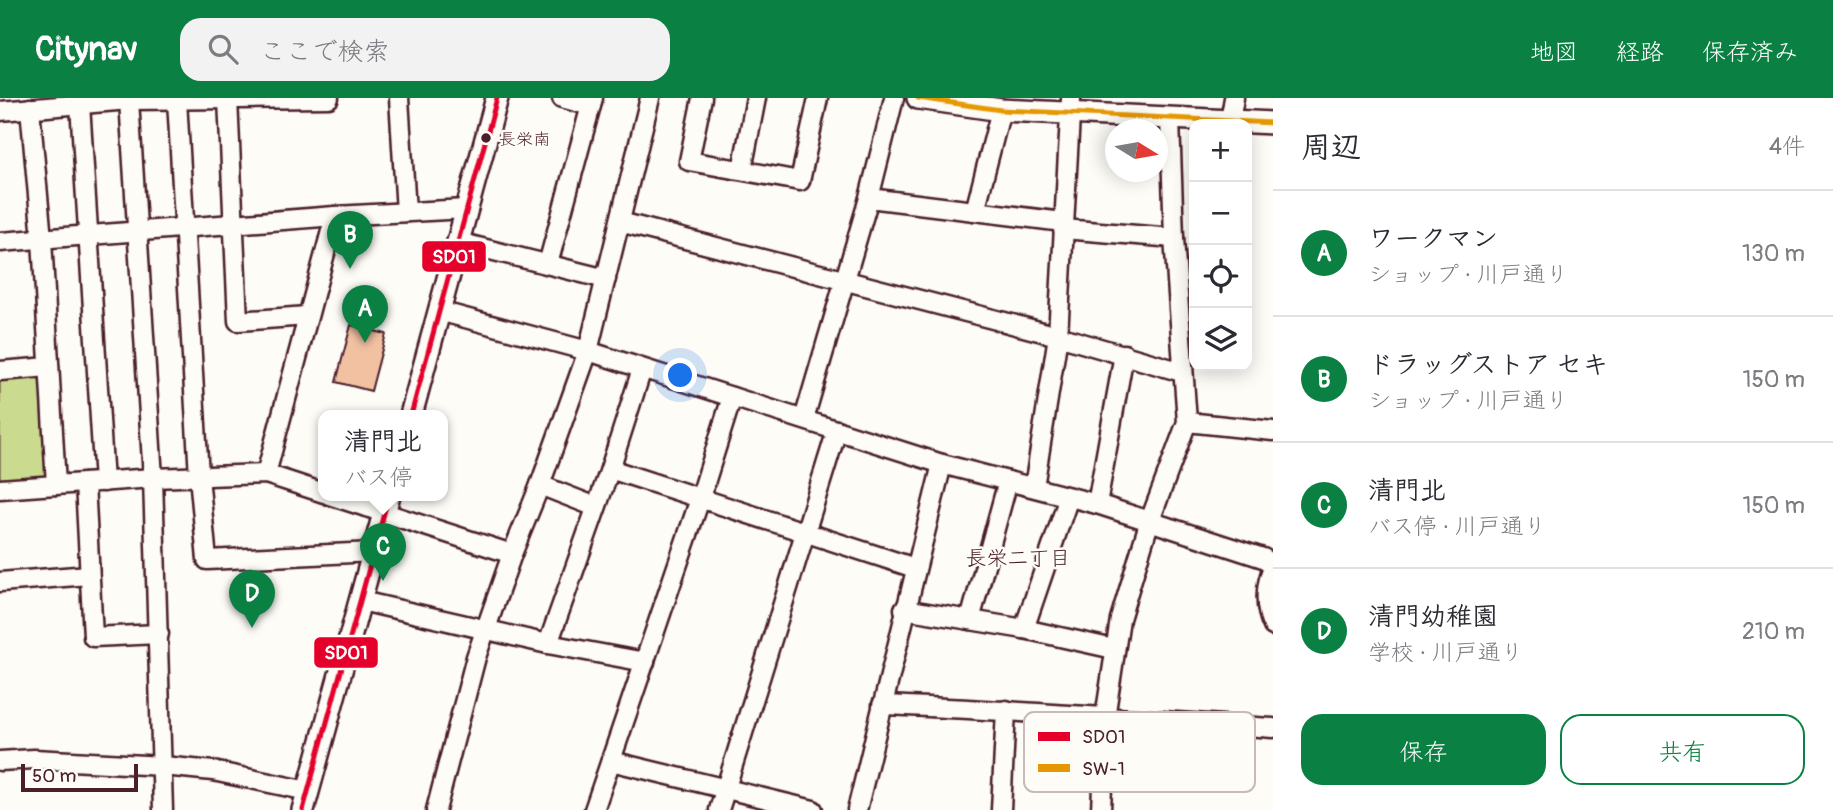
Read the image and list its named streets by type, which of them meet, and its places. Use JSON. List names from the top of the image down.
{
  "districts": ["長栄二丁目"],
  "places": ["長栄南"],
  "lines": ["transit line SD01", "transit line SW-1"],
  "legend": ["SD01", "SW-1"],
  "scale_bar": "50 m",
  "north": "right",
  "page": {
    "header": "Citynav",
    "search": "ここで検索",
    "nav": ["地図", "経路", "保存済み"],
    "heading": ["周辺", "4件"],
    "map_buttons": ["+", "−"],
    "list": [
      {
        "mark": "A",
        "name": "ワークマン",
        "note": "ショップ · 川戸通り",
        "value": "130 m"
      },
      {
        "mark": "B",
        "name": "ドラッグストア セキ",
        "note": "ショップ · 川戸通り",
        "value": "150 m"
      },
      {
        "mark": "C",
        "name": "清門北",
        "note": "バス停 · 川戸通り",
        "value": "150 m"
      },
      {
        "mark": "D",
        "name": "清門幼稚園",
        "note": "学校 · 川戸通り",
        "value": "210 m"
      }
    ],
    "pins": [
      "B",
      "A",
      "C",
      "D"
    ],
    "popup": ["清門北", "バス停"],
    "buttons": ["保存", "共有"],
    "scale": "50 m"
  }
}
